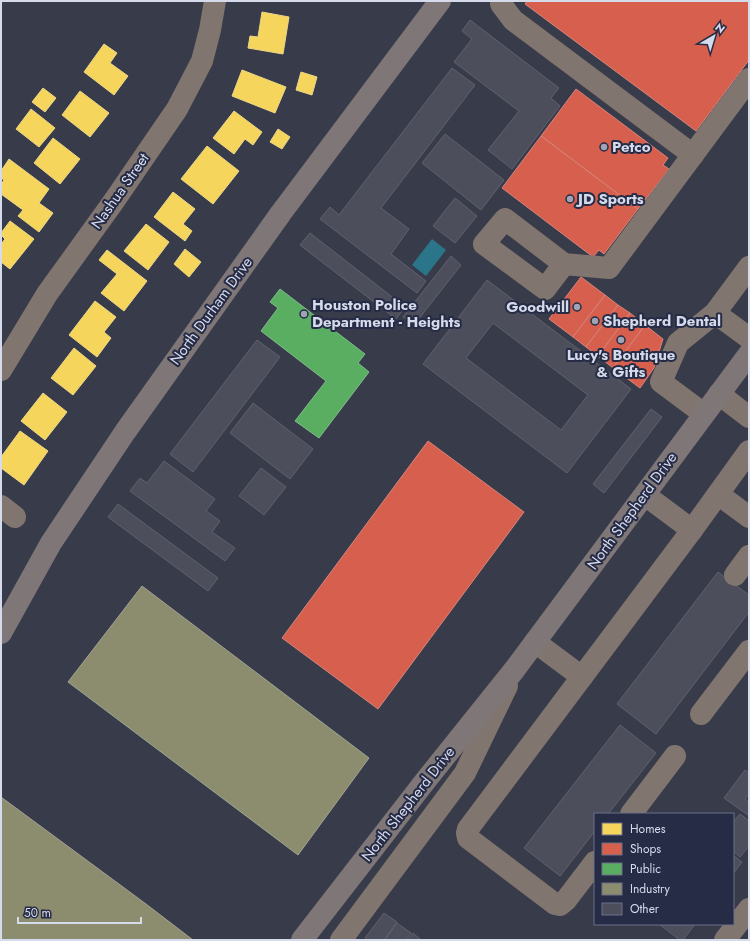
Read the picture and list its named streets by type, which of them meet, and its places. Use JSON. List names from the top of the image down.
{
  "streets": {
    "main road": ["North Durham Drive", "North Shepherd Drive"],
    "street": ["Nashua Street"]
  },
  "places": [
    "Petco",
    "JD Sports",
    "Goodwill",
    "Houston Police Department - Heights",
    "Shepherd Dental",
    "Lucy's Boutique & Gifts"
  ],
  "legend": [
    "Homes",
    "Shops",
    "Public",
    "Industry",
    "Other"
  ],
  "scale_bar": "50 m",
  "north": "top right"
}
